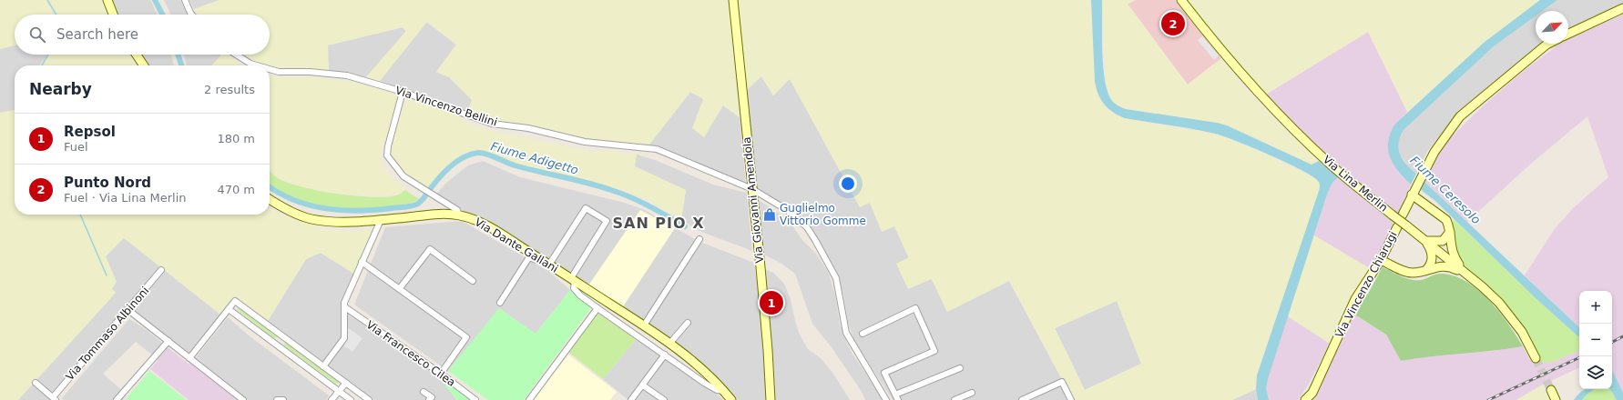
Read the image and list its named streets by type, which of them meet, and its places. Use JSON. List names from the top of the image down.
{
  "streets": {
    "main road": [
      "Via Lina Merlin",
      "Via Giovanni Amendola",
      "Via Dante Gallani",
      "Via Vincenzo Chiarugi"
    ],
    "street": ["Via Vincenzo Bellini", "Via Tommaso Albinoni", "Via Francesco Cilea"]
  },
  "crossings": [
    ["Via Vincenzo Bellini", "Via Giovanni Amendola"]
  ],
  "districts": ["SAN PIO X"],
  "water": ["Fiume Adigetto", "Fiume Ceresolo"],
  "places": {
    "shop": ["Guglielmo Vittorio Gomme"]
  },
  "north": "top right",
  "page": {
    "pins": ["2", "1"],
    "search": "Search here",
    "heading": ["Nearby", "2 results"],
    "list": [
      {
        "mark": "1",
        "name": "Repsol",
        "note": "Fuel",
        "value": "180 m"
      },
      {
        "mark": "2",
        "name": "Punto Nord",
        "note": "Fuel · Via Lina Merlin",
        "value": "470 m"
      }
    ],
    "map_buttons": ["+", "−"]
  }
}
